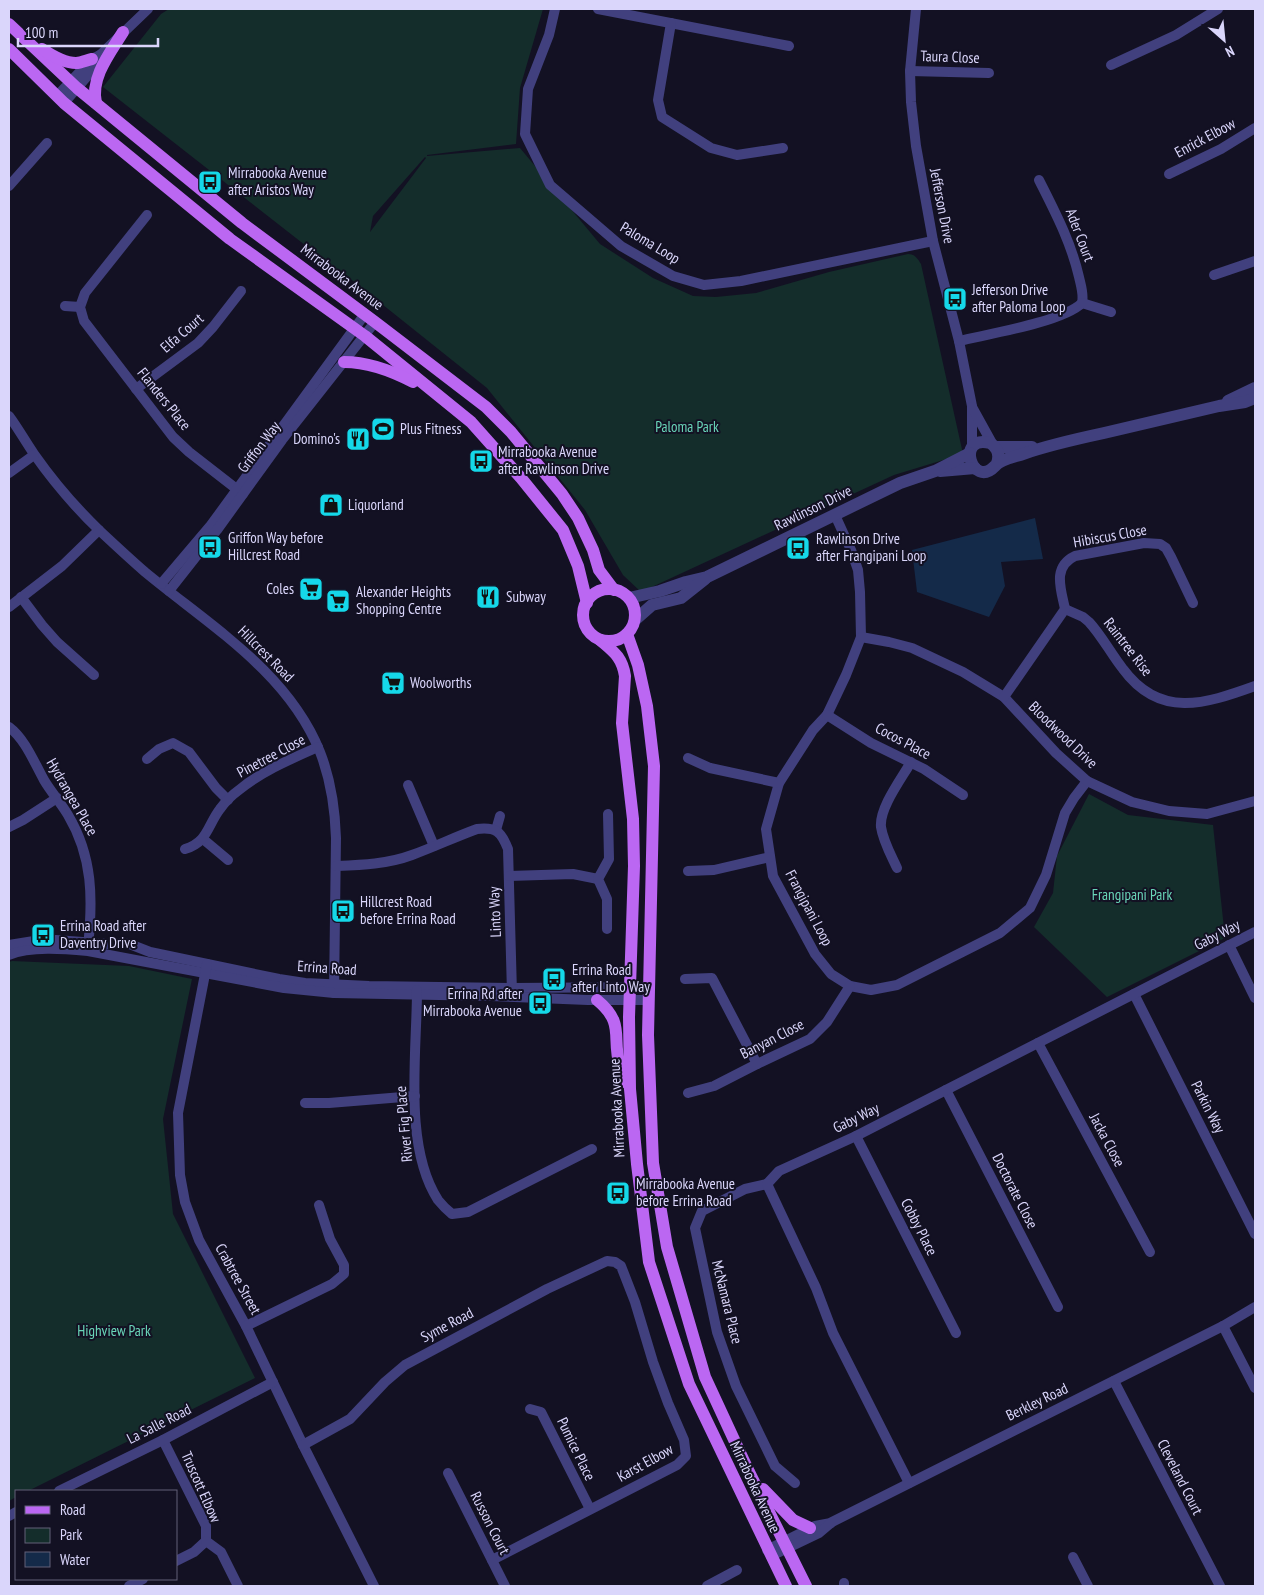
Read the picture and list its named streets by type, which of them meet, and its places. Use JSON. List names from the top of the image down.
{
  "streets": {
    "main road": ["Mirrabooka Avenue"],
    "street": [
      "Taura Close",
      "Enrick Elbow",
      "Jefferson Drive",
      "Ader Court",
      "Paloma Loop",
      "Elfa Court",
      "Flanders Place",
      "Griffon Way",
      "Rawlinson Drive",
      "Hibiscus Close",
      "Raintree Rise",
      "Hillcrest Road",
      "Bloodwood Drive",
      "Cocos Place",
      "Pinetree Close",
      "Hydrangea Place",
      "Frangipani Loop",
      "Linto Way",
      "Gaby Way",
      "Errina Road",
      "Banyan Close",
      "Parkin Way",
      "River Fig Place",
      "Jacka Close",
      "Doctorate Close",
      "Cobby Place",
      "Crabtree Street",
      "McNamara Place",
      "Syme Road",
      "Berkley Road",
      "La Salle Road",
      "Pumice Place",
      "Karst Elbow",
      "Cleveland Court",
      "Truscott Elbow",
      "Russon Court"
    ]
  },
  "crossings": [
    ["Taura Close", "Jefferson Drive"],
    ["Jefferson Drive", "Paloma Loop"],
    ["Jefferson Drive", "Rawlinson Drive"],
    ["Mirrabooka Avenue", "Griffon Way"],
    ["Mirrabooka Avenue", "Rawlinson Drive"],
    ["Mirrabooka Avenue", "Errina Road"],
    ["Mirrabooka Avenue", "Berkley Road"],
    ["Elfa Court", "Flanders Place"],
    ["Flanders Place", "Griffon Way"],
    ["Griffon Way", "Hillcrest Road"],
    ["Rawlinson Drive", "Frangipani Loop"],
    ["Hibiscus Close", "Raintree Rise"],
    ["Hillcrest Road", "Pinetree Close"],
    ["Hillcrest Road", "Errina Road"],
    ["Bloodwood Drive", "Frangipani Loop"],
    ["Cocos Place", "Frangipani Loop"],
    ["Hydrangea Place", "Errina Road"],
    ["Frangipani Loop", "Banyan Close"],
    ["Linto Way", "Errina Road"],
    ["Gaby Way", "Parkin Way"],
    ["Gaby Way", "Jacka Close"],
    ["Gaby Way", "Doctorate Close"],
    ["Gaby Way", "Cobby Place"],
    ["Gaby Way", "McNamara Place"],
    ["Errina Road", "River Fig Place"],
    ["Errina Road", "Crabtree Street"],
    ["Crabtree Street", "Syme Road"],
    ["Crabtree Street", "La Salle Road"],
    ["Syme Road", "Karst Elbow"],
    ["Berkley Road", "Cleveland Court"],
    ["La Salle Road", "Truscott Elbow"],
    ["Pumice Place", "Karst Elbow"],
    ["Karst Elbow", "Russon Court"]
  ],
  "parks": ["Paloma Park", "Frangipani Park", "Highview Park"],
  "places": {
    "bus stop": [
      "Mirrabooka Avenue after Aristos Way",
      "Jefferson Drive after Paloma Loop",
      "Mirrabooka Avenue after Rawlinson Drive",
      "Griffon Way before Hillcrest Road",
      "Rawlinson Drive after Frangipani Loop",
      "Hillcrest Road before Errina Road",
      "Errina Road after Daventry Drive",
      "Errina Road after Linto Way",
      "Errina Rd after Mirrabooka Avenue",
      "Mirrabooka Avenue before Errina Road"
    ],
    "sports": ["Plus Fitness"],
    "restaurant": ["Domino's", "Subway"],
    "shop": ["Liquorland"],
    "supermarket": ["Coles", "Alexander Heights Shopping Centre", "Woolworths"]
  },
  "legend": ["Road", "Park", "Water"],
  "scale_bar": "100 m",
  "north": "bottom right"
}
